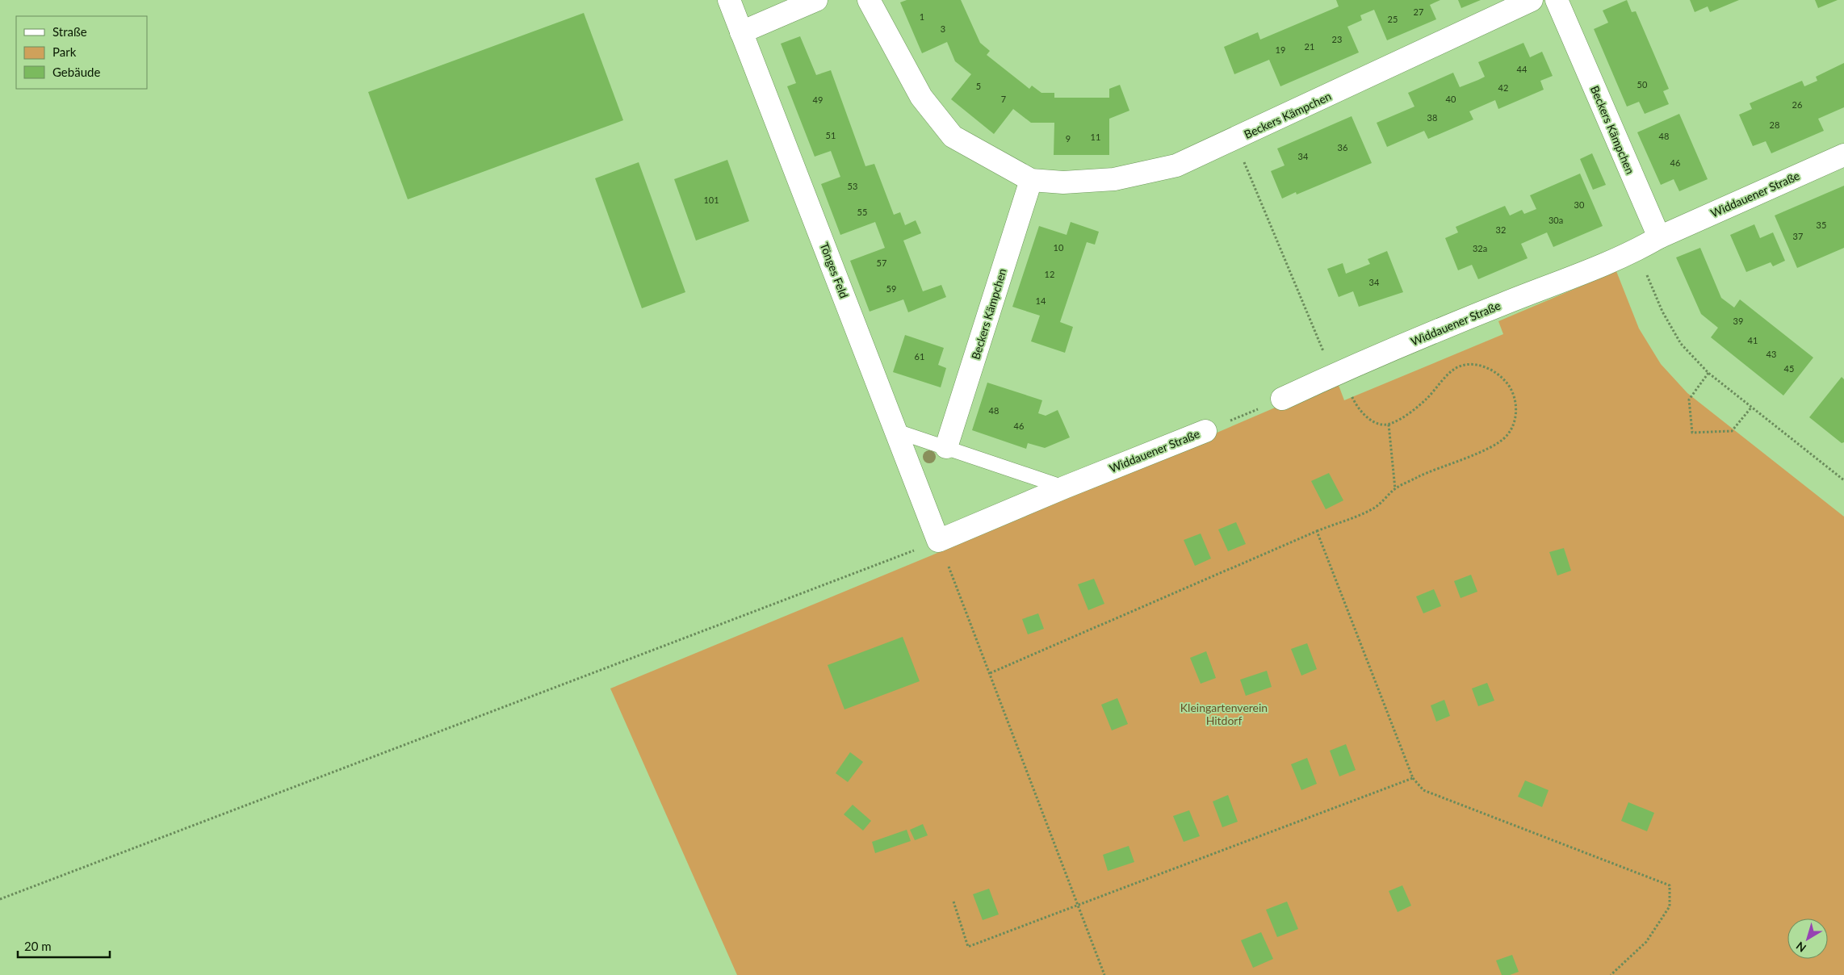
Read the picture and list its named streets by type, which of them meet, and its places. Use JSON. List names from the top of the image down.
{
  "streets": {
    "street": ["Beckers Kämpchen", "Widdauener Straße", "Tönges Feld"]
  },
  "crossings": [
    ["Beckers Kämpchen", "Widdauener Straße"],
    ["Widdauener Straße", "Tönges Feld"]
  ],
  "parks": ["Kleingartenverein Hitdorf"],
  "house_numbers": [
    "27",
    "1",
    "25",
    "3",
    "23",
    "21",
    "19",
    "44",
    "50",
    "5",
    "42",
    "7",
    "40",
    "49",
    "26",
    "38",
    "28",
    "51",
    "48",
    "11",
    "9",
    "36",
    "34",
    "46",
    "53",
    "101",
    "30",
    "55",
    "30a",
    "35",
    "32",
    "37",
    "10",
    "32a",
    "57",
    "12",
    "34",
    "59",
    "14",
    "39",
    "41",
    "43",
    "61",
    "45",
    "48",
    "46"
  ],
  "legend": ["Straße", "Park", "Gebäude"],
  "scale_bar": "20 m",
  "north": "bottom left"
}
